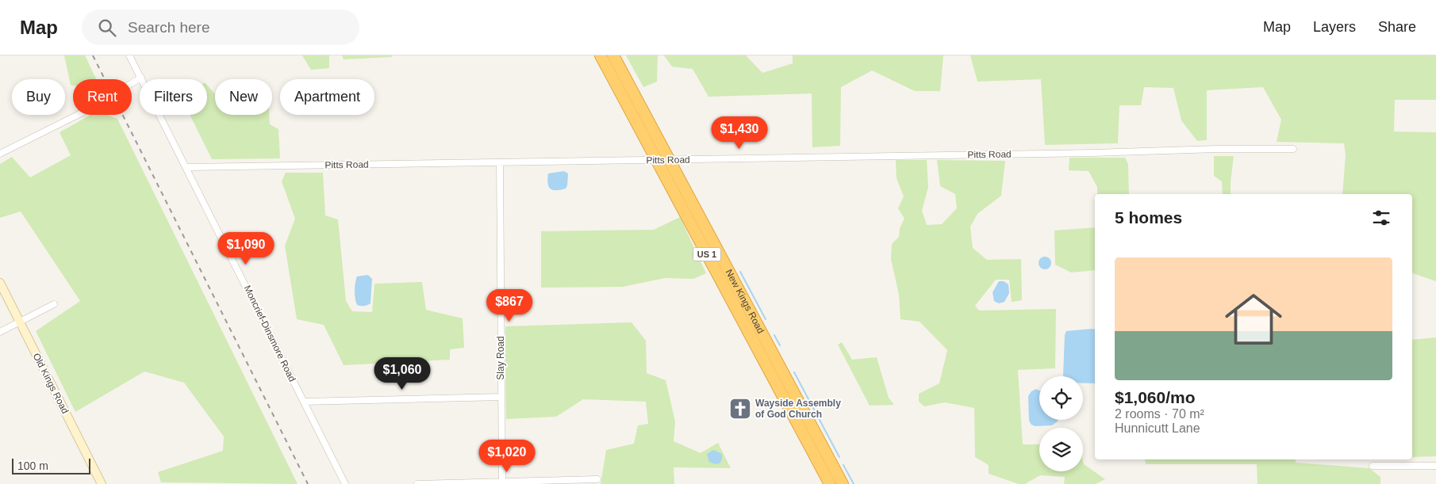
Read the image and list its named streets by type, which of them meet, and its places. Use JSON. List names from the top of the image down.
{
  "streets": {
    "highway": ["US 1", "New Kings Road"],
    "street": [
      "Pitts Road",
      "Moncrief-Dinsmore Road",
      "Slay Road",
      "Old Kings Road"
    ]
  },
  "crossings": [
    ["Pitts Road", "New Kings Road"],
    ["Pitts Road", "Moncrief-Dinsmore Road"],
    ["Pitts Road", "Slay Road"]
  ],
  "places": {
    "church": ["Wayside Assembly of God Church"]
  },
  "scale_bar": "100 m",
  "page": {
    "header": "Map",
    "search": "Search here",
    "nav": ["Map", "Layers", "Share"],
    "chip": [
      "Buy",
      "Rent",
      "Filters",
      "New",
      "Apartment"
    ],
    "price": [
      "$1,430",
      "$1,090",
      "$867",
      "$1,060",
      "$1,020"
    ],
    "heading": "5 homes",
    "list": [
      {
        "name": "$1,060/mo",
        "note": "2 rooms · 70 m² · Hunnicutt Lane"
      }
    ],
    "scale": "100 m"
  }
}
